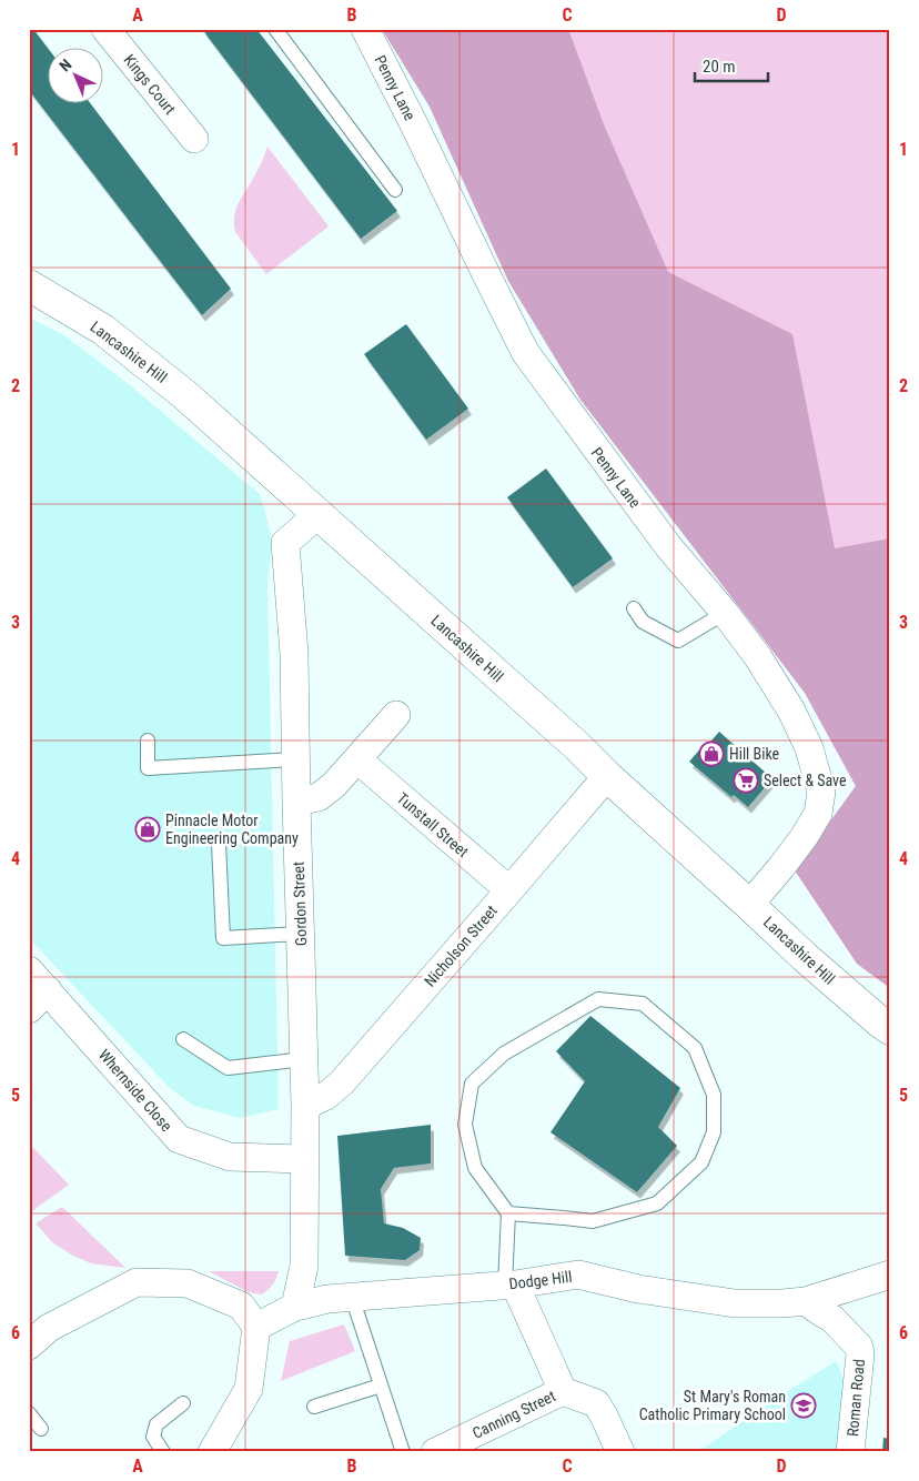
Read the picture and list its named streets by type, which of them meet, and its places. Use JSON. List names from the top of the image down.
{
  "streets": {
    "main road": ["Lancashire Hill"],
    "street": [
      "Kings Court",
      "Penny Lane",
      "Tunstall Street",
      "Gordon Street",
      "Nicholson Street",
      "Whernside Close",
      "Dodge Hill",
      "Roman Road",
      "Canning Street"
    ]
  },
  "crossings": [
    ["Penny Lane", "Lancashire Hill"],
    ["Lancashire Hill", "Gordon Street"],
    ["Lancashire Hill", "Nicholson Street"],
    ["Tunstall Street", "Nicholson Street"],
    ["Gordon Street", "Nicholson Street"],
    ["Gordon Street", "Whernside Close"],
    ["Gordon Street", "Dodge Hill"],
    ["Dodge Hill", "Roman Road"]
  ],
  "places": {
    "shop": ["Hill Bike", "Pinnacle Motor Engineering Company"],
    "supermarket": ["Select & Save"],
    "school or university": ["St Mary's Roman Catholic Primary School"]
  },
  "scale_bar": "20 m",
  "north": "top left",
  "grid": {
    "columns": [
      "A",
      "B",
      "C",
      "D"
    ],
    "rows": [
      "1",
      "2",
      "3",
      "4",
      "5",
      "6"
    ]
  }
}
